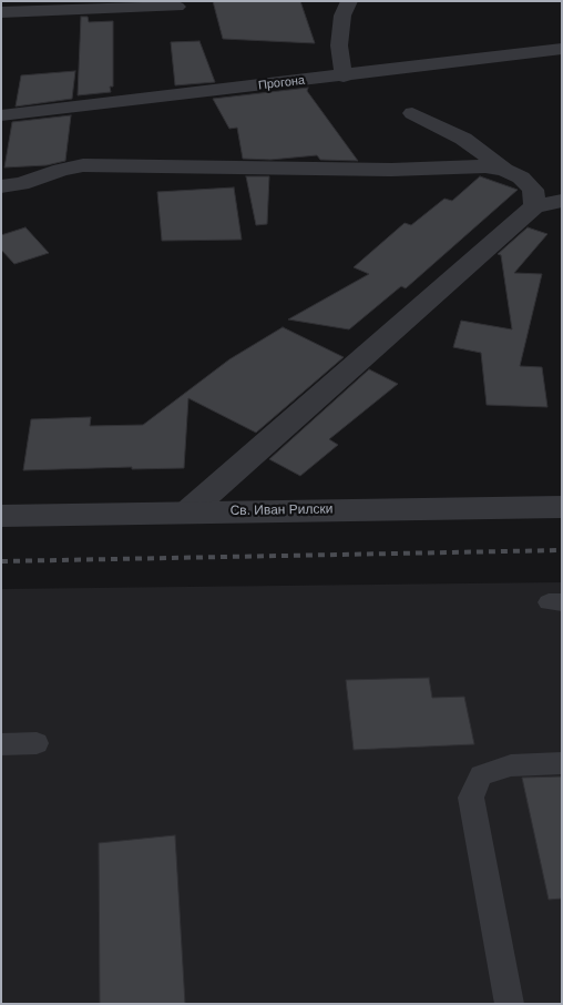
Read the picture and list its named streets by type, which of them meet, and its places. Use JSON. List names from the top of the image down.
{
  "streets": {
    "street": ["Прогона", "Св. Иван Рилски"]
  }
}
